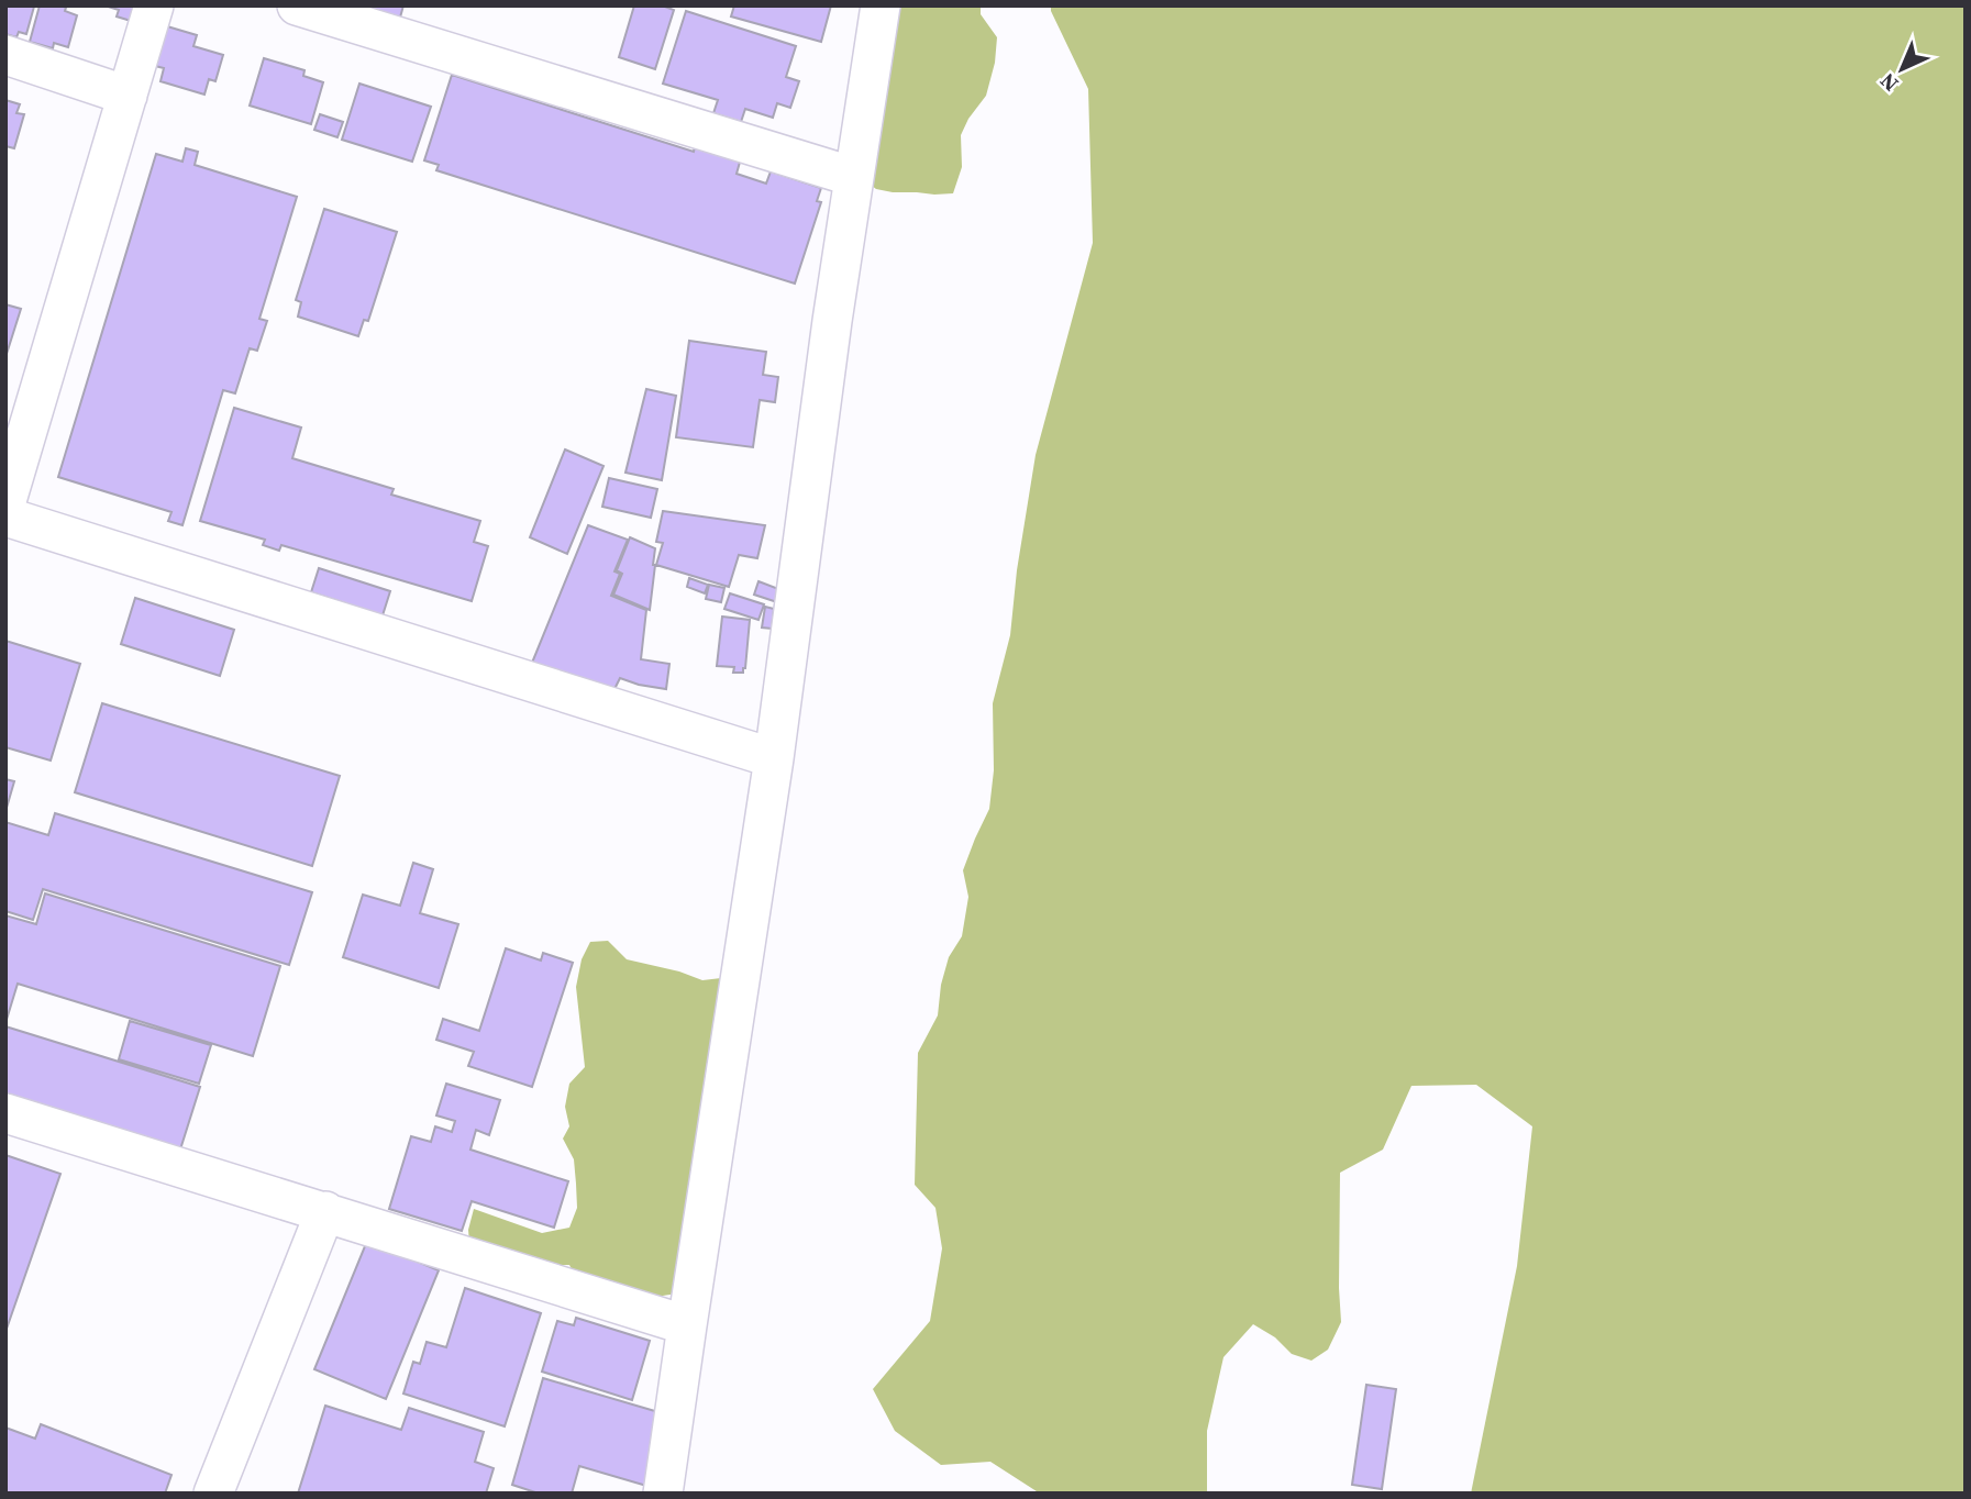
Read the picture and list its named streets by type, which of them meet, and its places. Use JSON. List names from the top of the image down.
{
  "north": "bottom left"
}
